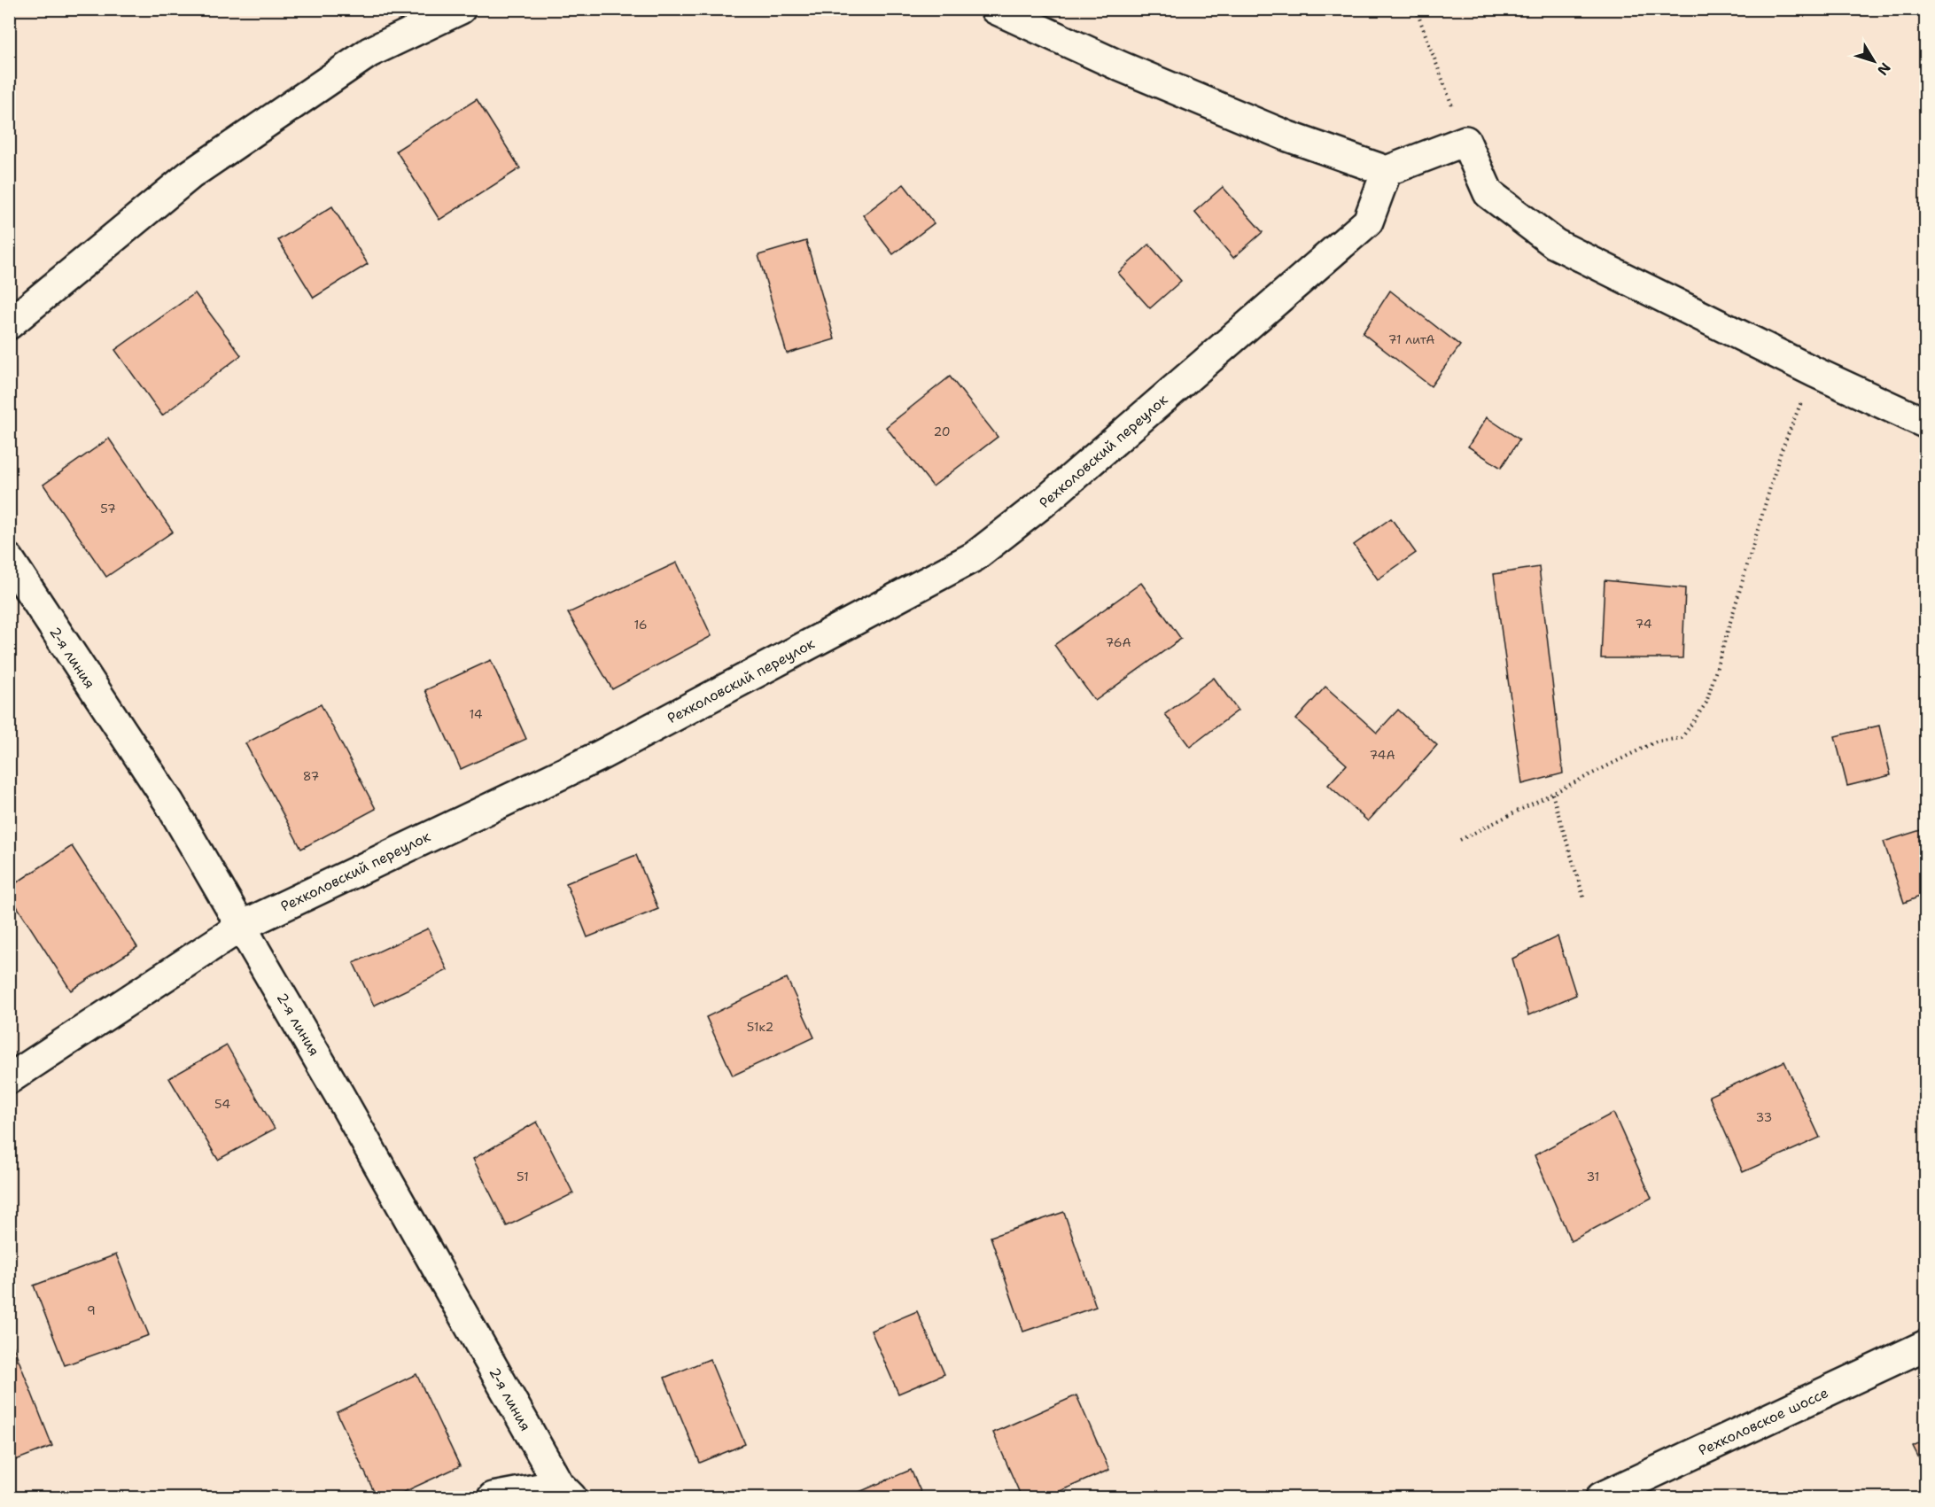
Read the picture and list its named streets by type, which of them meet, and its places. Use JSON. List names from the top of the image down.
{
  "streets": {
    "street": ["Рехколовский переулок", "2-я линия", "Рехколовское шоссе"]
  },
  "crossings": [
    ["Рехколовский переулок", "2-я линия"]
  ],
  "house_numbers": [
    "71 литА",
    "20",
    "57",
    "74",
    "16",
    "76А",
    "14",
    "74А",
    "87",
    "51к2",
    "54",
    "33",
    "51",
    "31",
    "9"
  ],
  "north": "bottom right"
}
